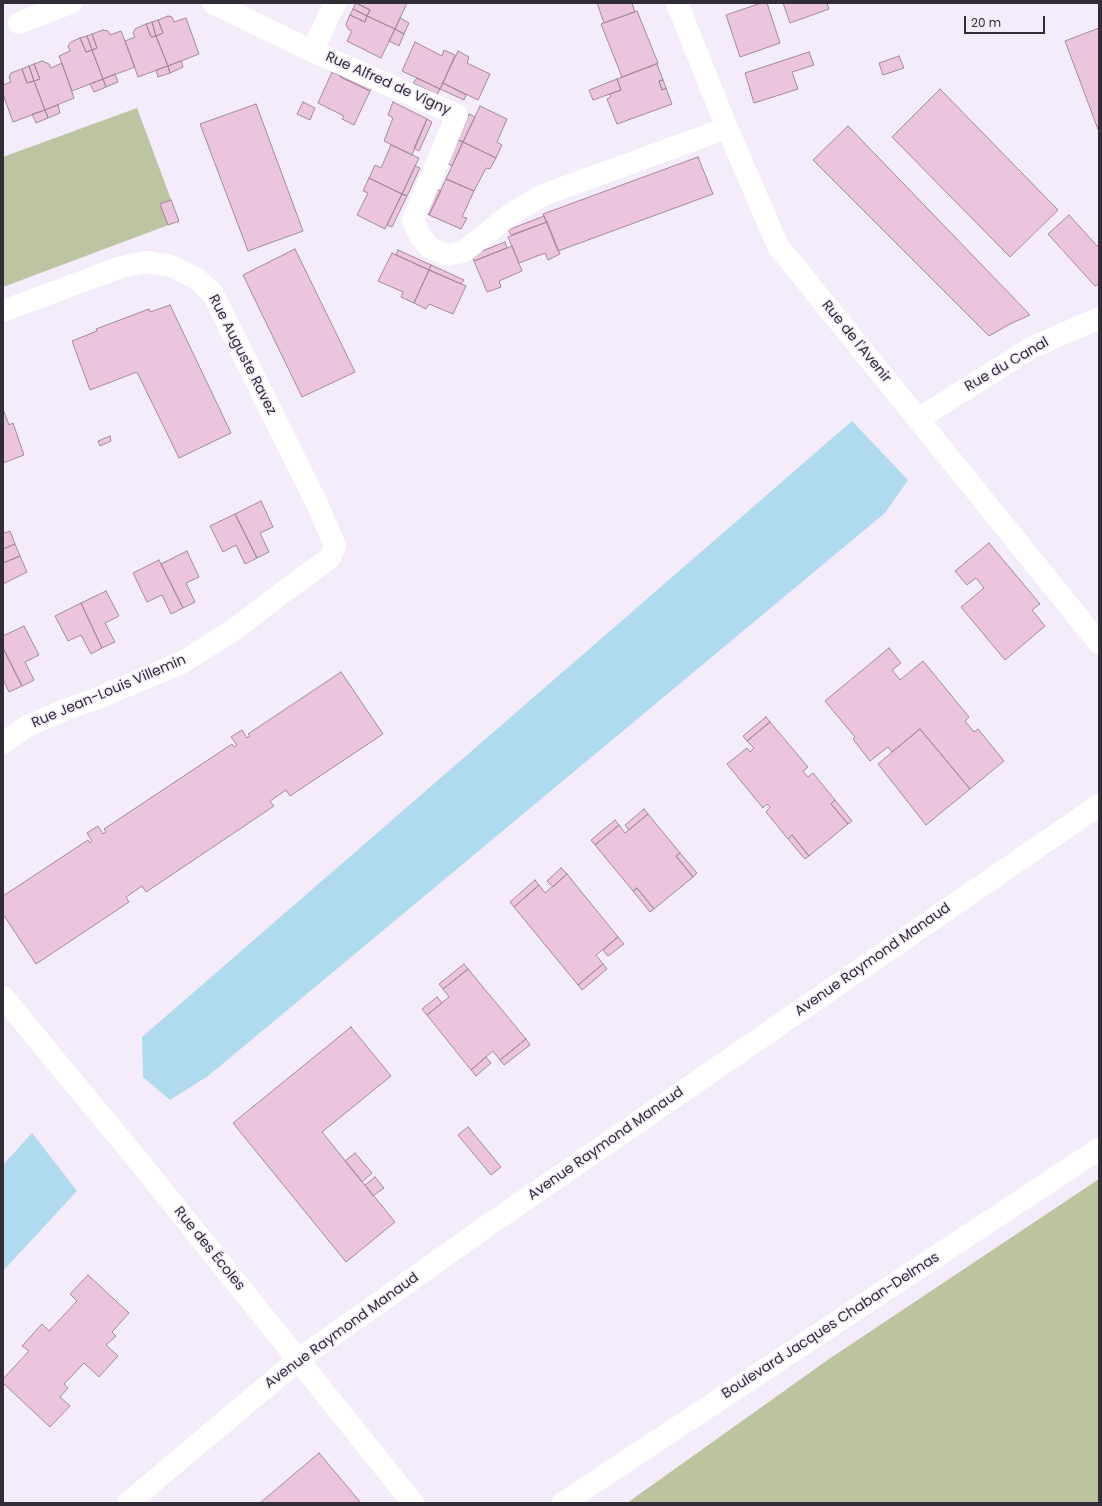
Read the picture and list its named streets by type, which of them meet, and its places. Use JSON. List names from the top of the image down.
{
  "streets": {
    "street": [
      "Rue Alfred de Vigny",
      "Rue de l'Avenir",
      "Rue Auguste Ravez",
      "Rue du Canal",
      "Rue Jean-Louis Villemin",
      "Avenue Raymond Manaud",
      "Rue des Écoles",
      "Boulevard Jacques Chaban-Delmas"
    ]
  },
  "crossings": [
    ["Rue Alfred de Vigny", "Rue de l'Avenir"],
    ["Rue de l'Avenir", "Rue du Canal"],
    ["Rue Auguste Ravez", "Rue Jean-Louis Villemin"],
    ["Avenue Raymond Manaud", "Rue des Écoles"]
  ],
  "scale_bar": "20 m"
}
